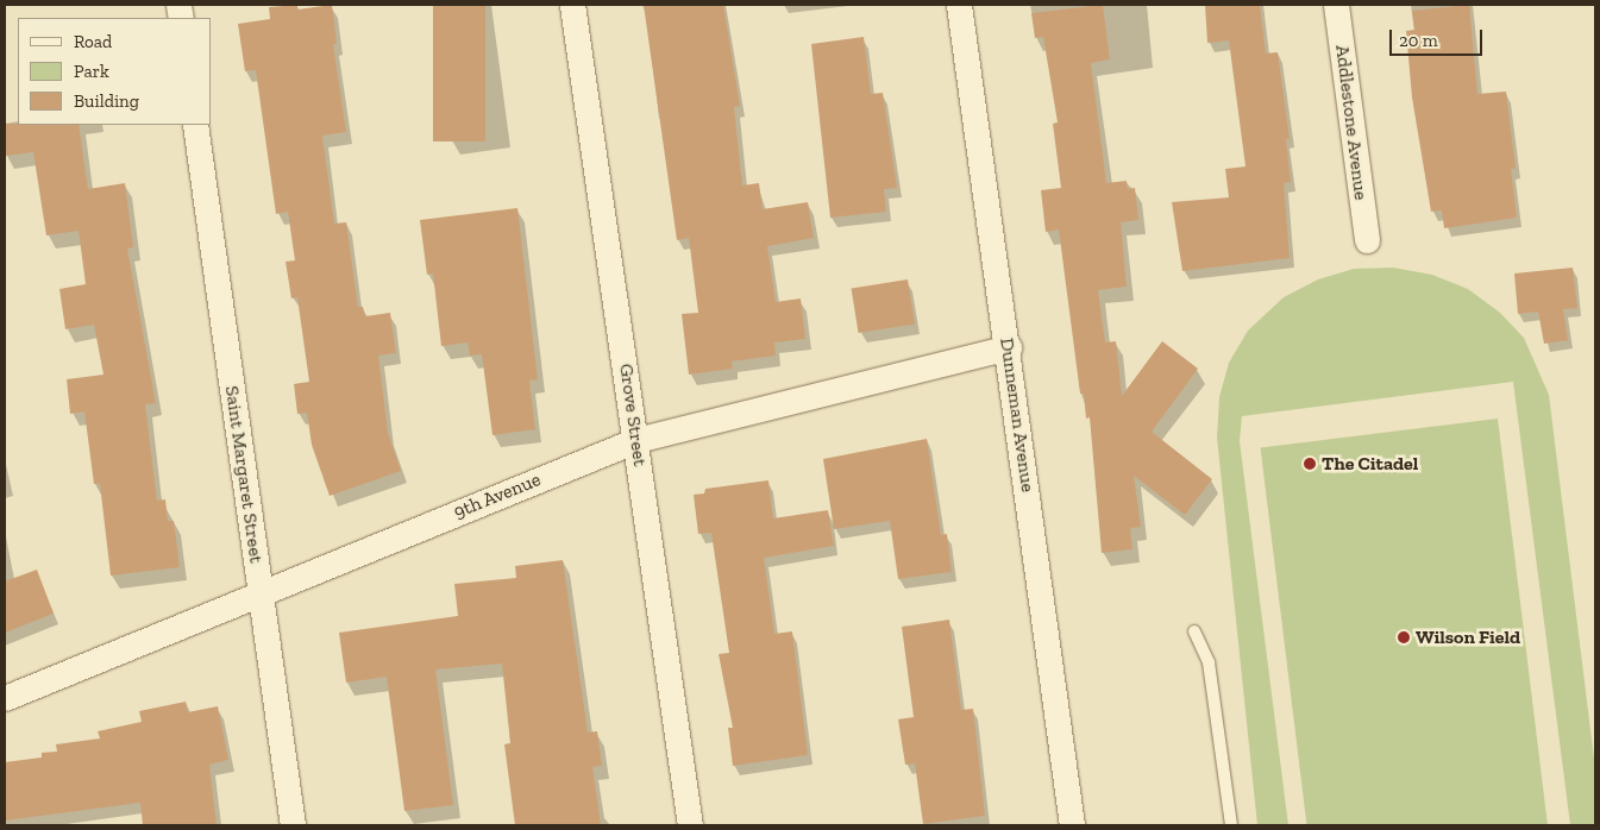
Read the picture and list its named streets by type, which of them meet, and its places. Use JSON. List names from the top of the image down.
{
  "streets": {
    "street": [
      "Addlestone Avenue",
      "Grove Street",
      "Dunneman Avenue",
      "Saint Margaret Street",
      "9th Avenue"
    ]
  },
  "crossings": [
    ["Grove Street", "9th Avenue"],
    ["Dunneman Avenue", "9th Avenue"],
    ["Saint Margaret Street", "9th Avenue"]
  ],
  "places": ["The Citadel", "Wilson Field"],
  "legend": ["Road", "Park", "Building"],
  "scale_bar": "20 m"
}
